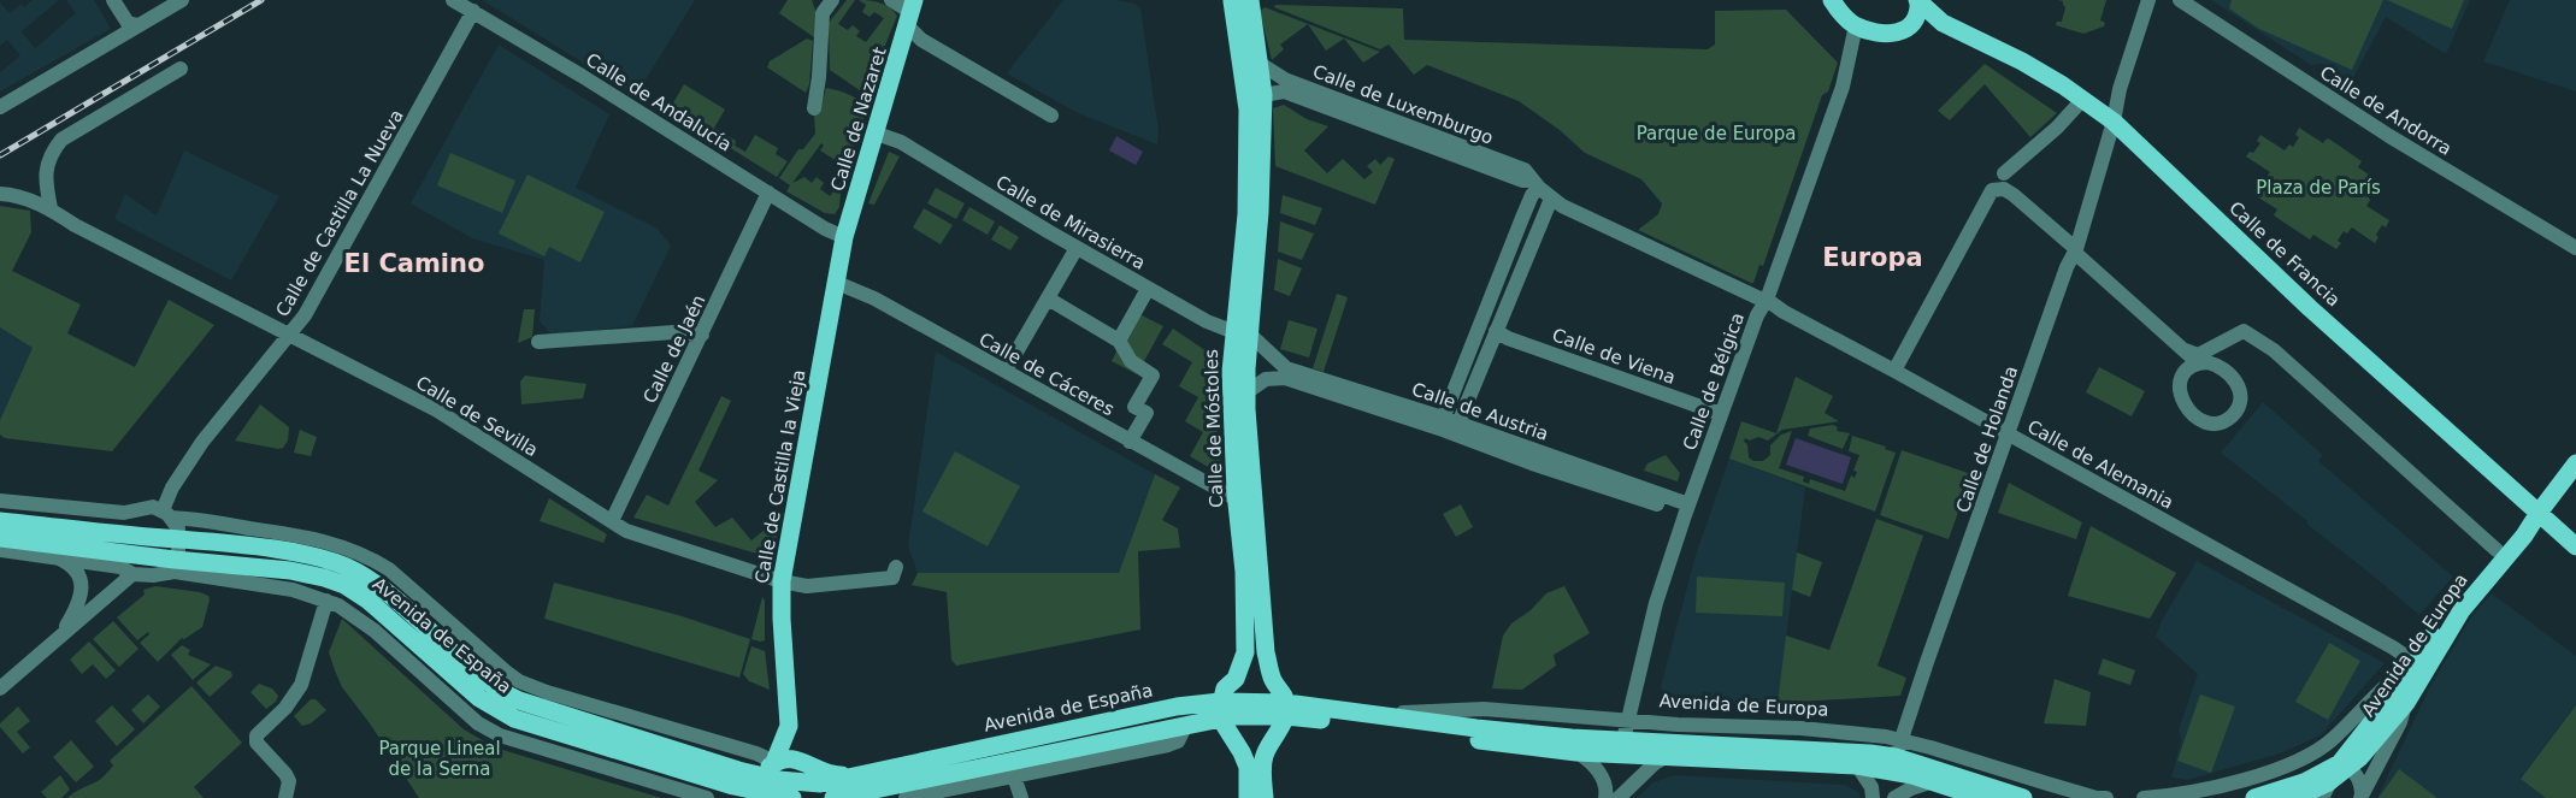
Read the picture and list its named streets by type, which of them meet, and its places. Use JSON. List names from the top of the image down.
{
  "streets": {
    "main road": [
      "Calle de Nazaret",
      "Calle de Francia",
      "Calle de Móstoles",
      "Calle de Castilla la Vieja",
      "Avenida de España",
      "Avenida de Europa"
    ],
    "street": [
      "Calle de Andalucía",
      "Calle de Luxemburgo",
      "Calle de Andorra",
      "Calle de Castilla La Nueva",
      "Calle de Mirasierra",
      "Calle de Jaén",
      "Calle de Viena",
      "Calle de Cáceres",
      "Calle de Bélgica",
      "Calle de Austria",
      "Calle de Sevilla",
      "Calle de Holanda",
      "Calle de Alemania"
    ]
  },
  "crossings": [
    ["Calle de Andalucía", "Calle de Nazaret"],
    ["Calle de Andalucía", "Calle de Castilla La Nueva"],
    ["Calle de Andalucía", "Calle de Jaén"],
    ["Calle de Andalucía", "Calle de Castilla la Vieja"],
    ["Calle de Luxemburgo", "Calle de Bélgica"],
    ["Calle de Luxemburgo", "Calle de Móstoles"],
    ["Calle de Luxemburgo", "Calle de Alemania"],
    ["Calle de Nazaret", "Calle de Mirasierra"],
    ["Calle de Nazaret", "Calle de Castilla la Vieja"],
    ["Calle de Castilla La Nueva", "Calle de Sevilla"],
    ["Calle de Castilla La Nueva", "Avenida de España"],
    ["Calle de Mirasierra", "Calle de Austria"],
    ["Calle de Mirasierra", "Calle de Móstoles"],
    ["Calle de Francia", "Calle de Bélgica"],
    ["Calle de Francia", "Calle de Holanda"],
    ["Calle de Francia", "Avenida de Europa"],
    ["Calle de Jaén", "Calle de Sevilla"],
    ["Calle de Viena", "Calle de Bélgica"],
    ["Calle de Cáceres", "Calle de Móstoles"],
    ["Calle de Cáceres", "Calle de Castilla la Vieja"],
    ["Calle de Bélgica", "Calle de Austria"],
    ["Calle de Bélgica", "Calle de Alemania"],
    ["Calle de Bélgica", "Avenida de Europa"],
    ["Calle de Austria", "Calle de Móstoles"],
    ["Calle de Sevilla", "Calle de Castilla la Vieja"],
    ["Calle de Móstoles", "Avenida de España"],
    ["Calle de Móstoles", "Avenida de Europa"],
    ["Calle de Holanda", "Calle de Alemania"],
    ["Calle de Holanda", "Avenida de Europa"],
    ["Calle de Alemania", "Avenida de Europa"],
    ["Calle de Castilla la Vieja", "Avenida de España"],
    ["Avenida de España", "Avenida de Europa"]
  ],
  "districts": ["Europa", "El Camino"],
  "parks": ["Parque de Europa", "Plaza de París", "Parque Lineal de la Serna"]
}
